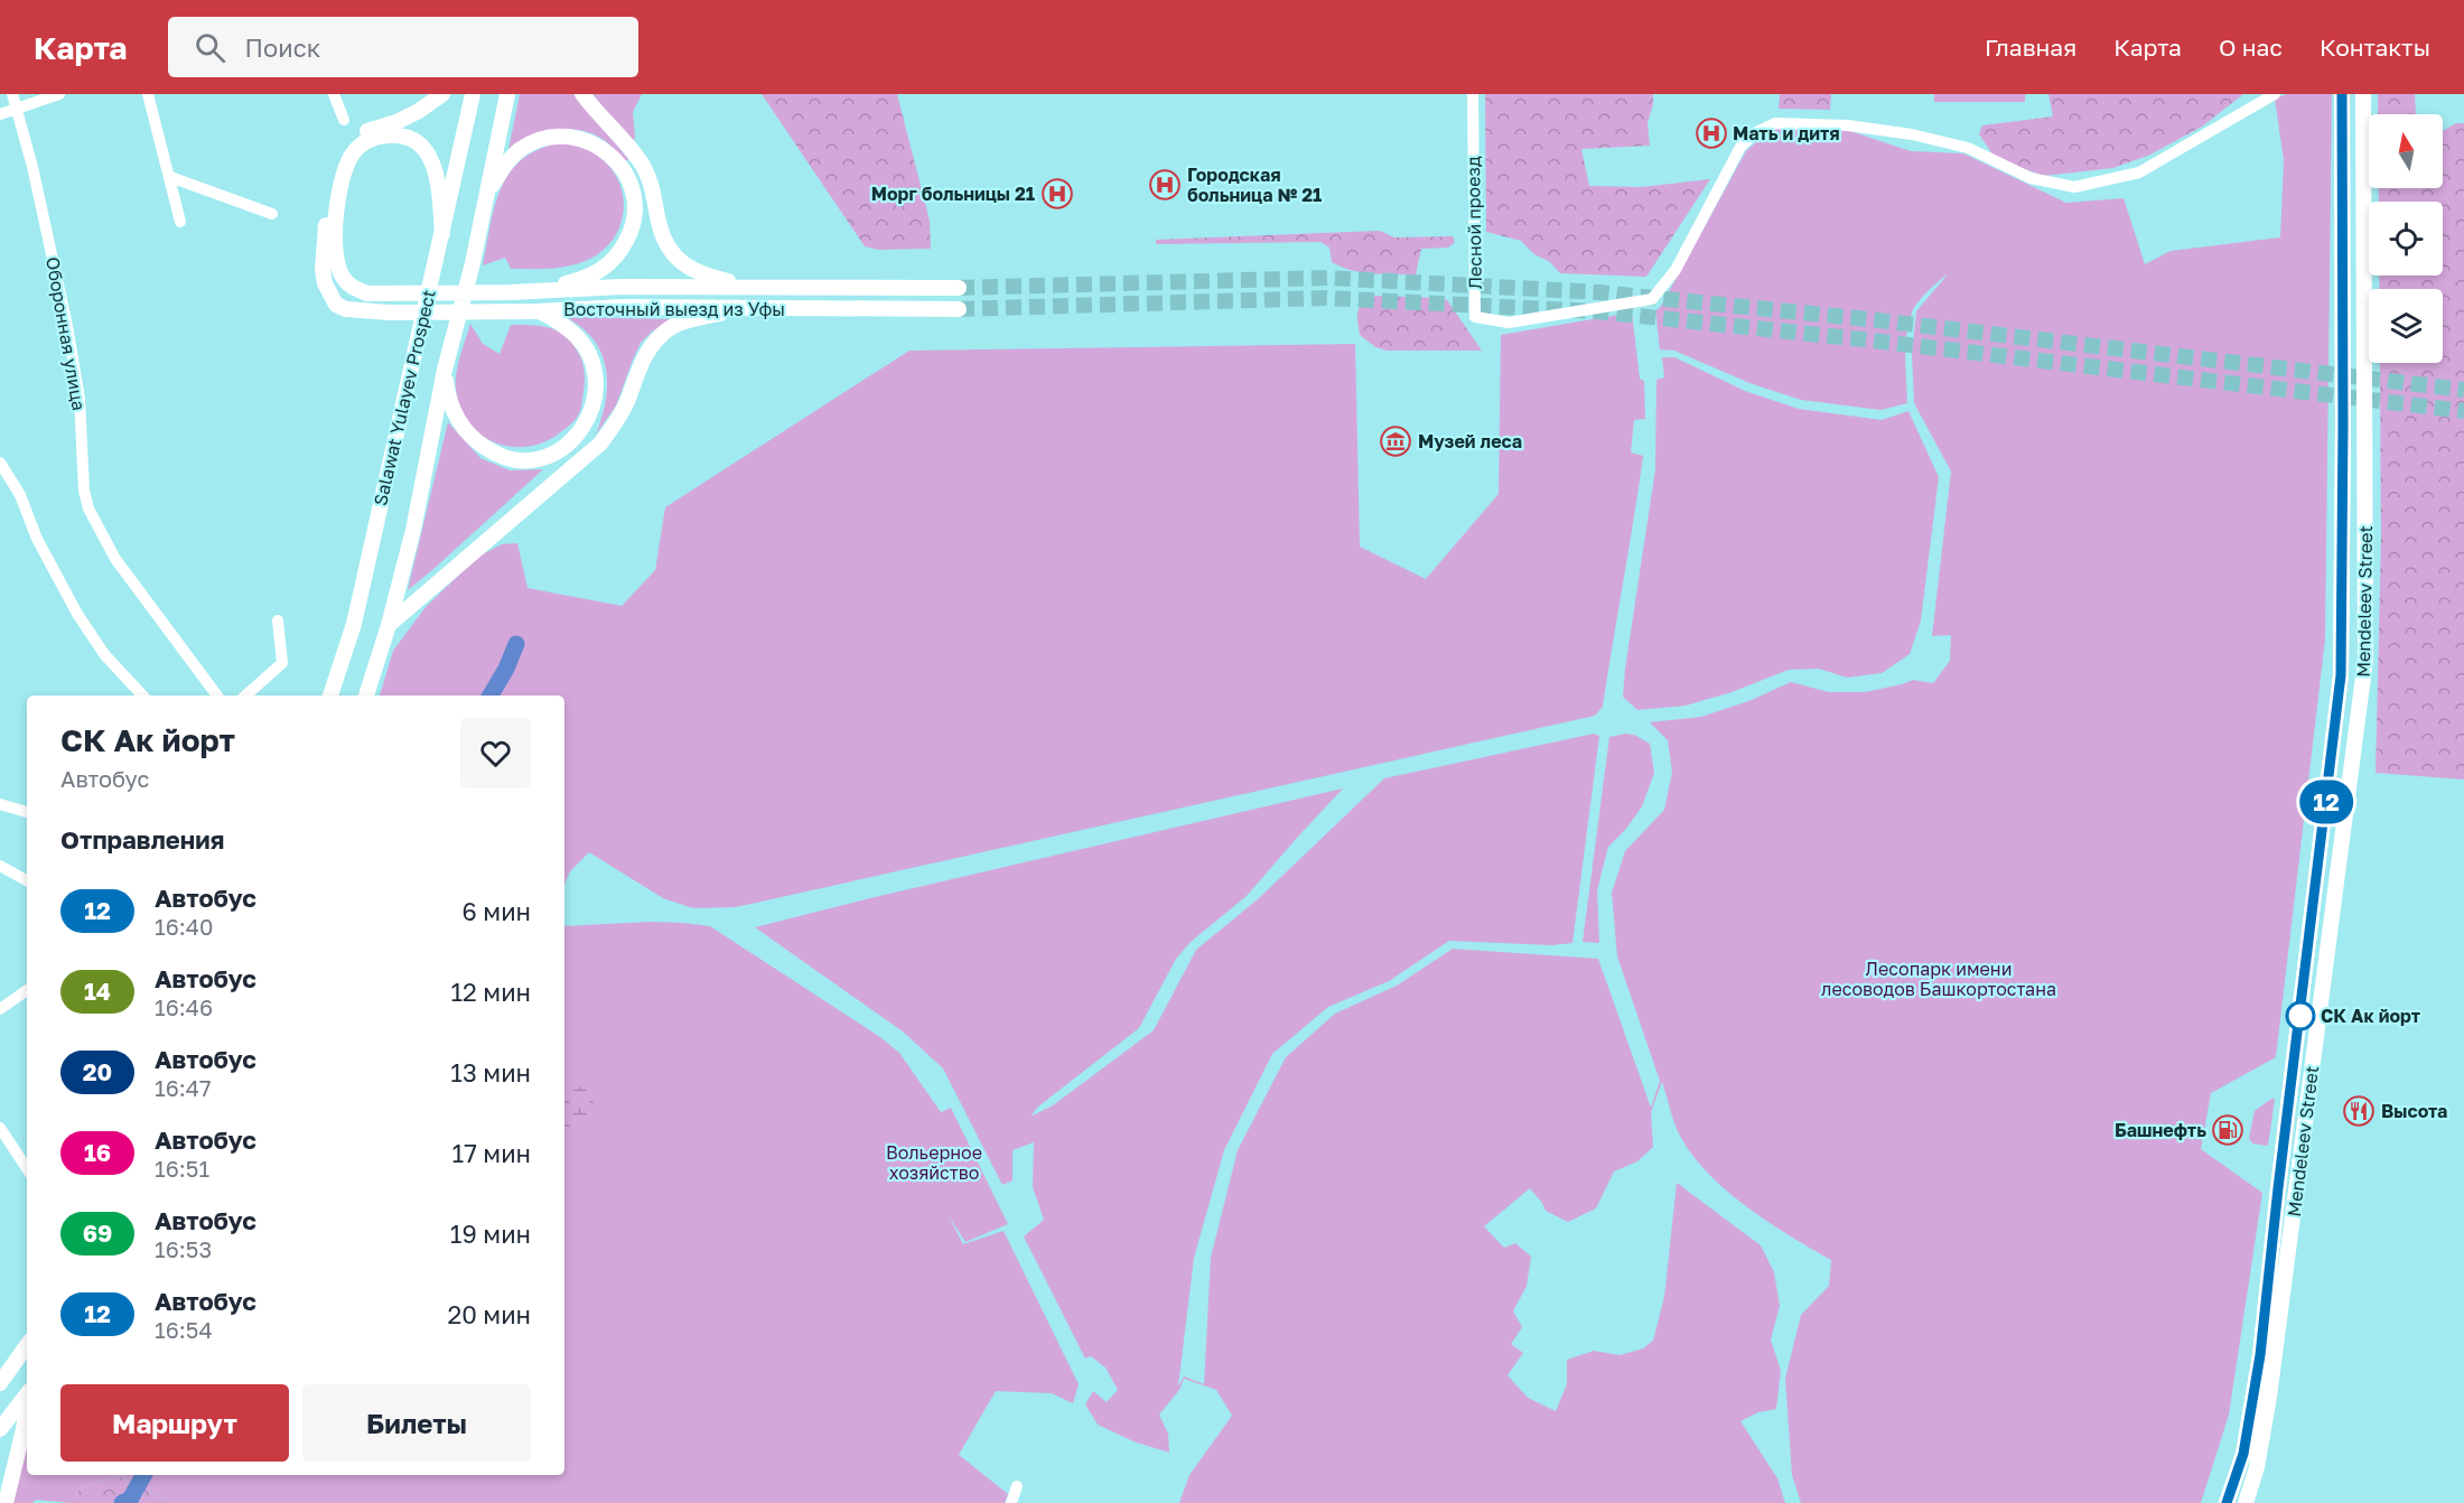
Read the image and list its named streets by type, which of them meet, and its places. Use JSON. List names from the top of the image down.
{
  "streets": {
    "main road": ["Восточный выезд из Уфы", "Salawat Yulayev Prospect", "Mendeleev Street"],
    "street": ["Лесной проезд", "Оборонная улица"]
  },
  "crossings": [
    ["Восточный выезд из Уфы", "Salawat Yulayev Prospect"]
  ],
  "parks": ["Лесопарк имени лесоводов Башкортостана", "Вольерное хозяйство"],
  "places": {
    "hospital": ["Мать и дитя", "Городская больница № 21", "Морг больницы 21"],
    "museum": ["Музей леса"],
    "other": ["СК Ак йорт"],
    "restaurant": ["Высота"],
    "fuel station": ["Башнефть"]
  },
  "lines": ["bus line 12"],
  "north": "top",
  "page": {
    "header": "Карта",
    "search": "Поиск",
    "nav": [
      "Главная",
      "Карта",
      "О нас",
      "Контакты"
    ],
    "on_map": "12",
    "heading": [
      ["СК Ак йорт", "Автобус"],
      "Отправления"
    ],
    "list": [
      {
        "mark": "12",
        "name": "Автобус",
        "note": "16:40",
        "value": "6 мин"
      },
      {
        "mark": "14",
        "name": "Автобус",
        "note": "16:46",
        "value": "12 мин"
      },
      {
        "mark": "20",
        "name": "Автобус",
        "note": "16:47",
        "value": "13 мин"
      },
      {
        "mark": "16",
        "name": "Автобус",
        "note": "16:51",
        "value": "17 мин"
      },
      {
        "mark": "69",
        "name": "Автобус",
        "note": "16:53",
        "value": "19 мин"
      },
      {
        "mark": "12",
        "name": "Автобус",
        "note": "16:54",
        "value": "20 мин"
      }
    ],
    "buttons": ["Маршрут", "Билеты"]
  }
}
